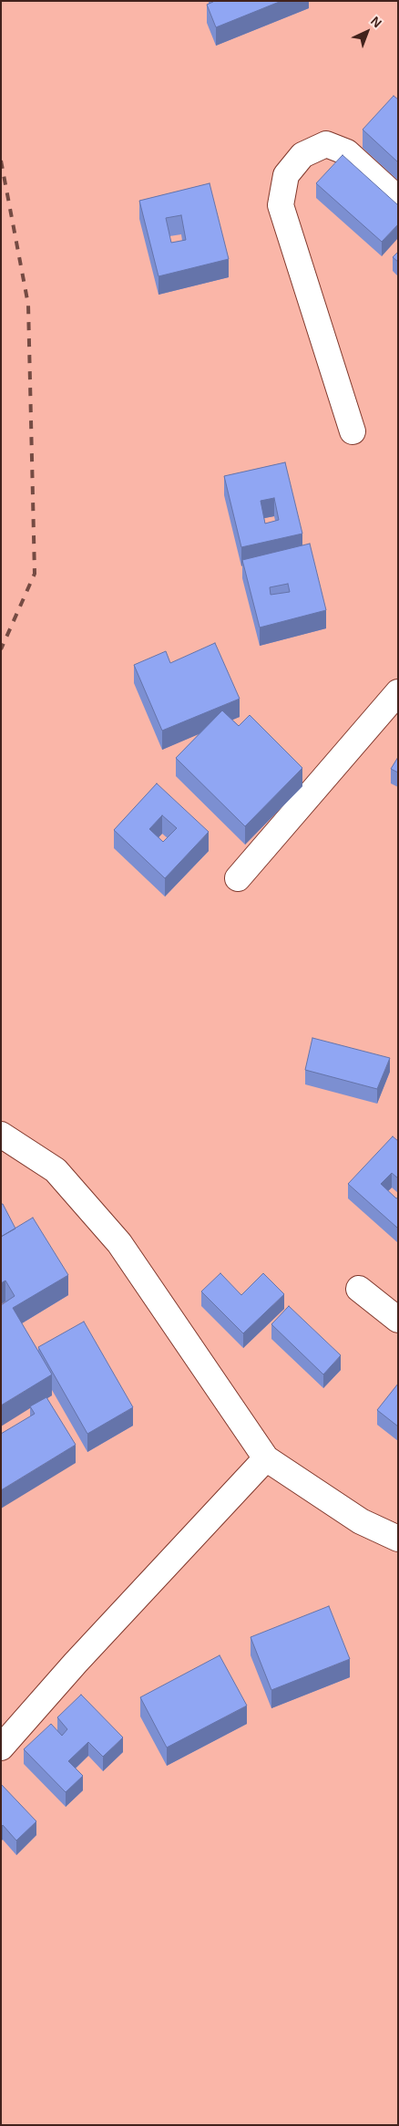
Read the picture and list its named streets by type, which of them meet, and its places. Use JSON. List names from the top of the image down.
{
  "north": "top right"
}
